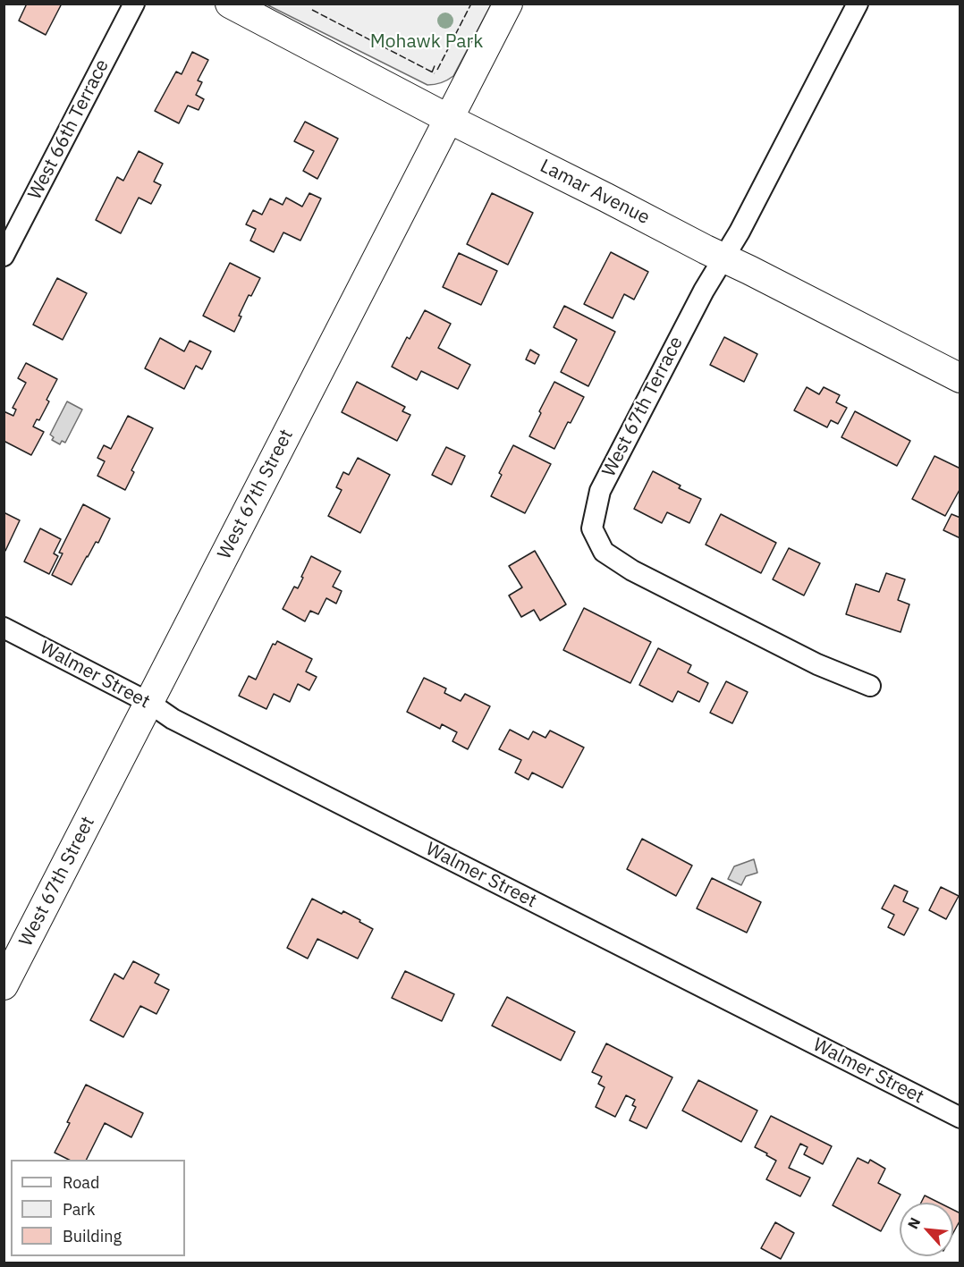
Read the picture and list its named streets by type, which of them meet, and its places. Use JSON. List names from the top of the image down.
{
  "streets": {
    "street": [
      "West 66th Terrace",
      "Lamar Avenue",
      "West 67th Terrace",
      "West 67th Street",
      "Walmer Street"
    ]
  },
  "crossings": [
    ["Lamar Avenue", "West 67th Terrace"],
    ["Lamar Avenue", "West 67th Street"],
    ["West 67th Street", "Walmer Street"]
  ],
  "parks": ["Mohawk Park"],
  "legend": ["Road", "Park", "Building"],
  "north": "top left"
}
